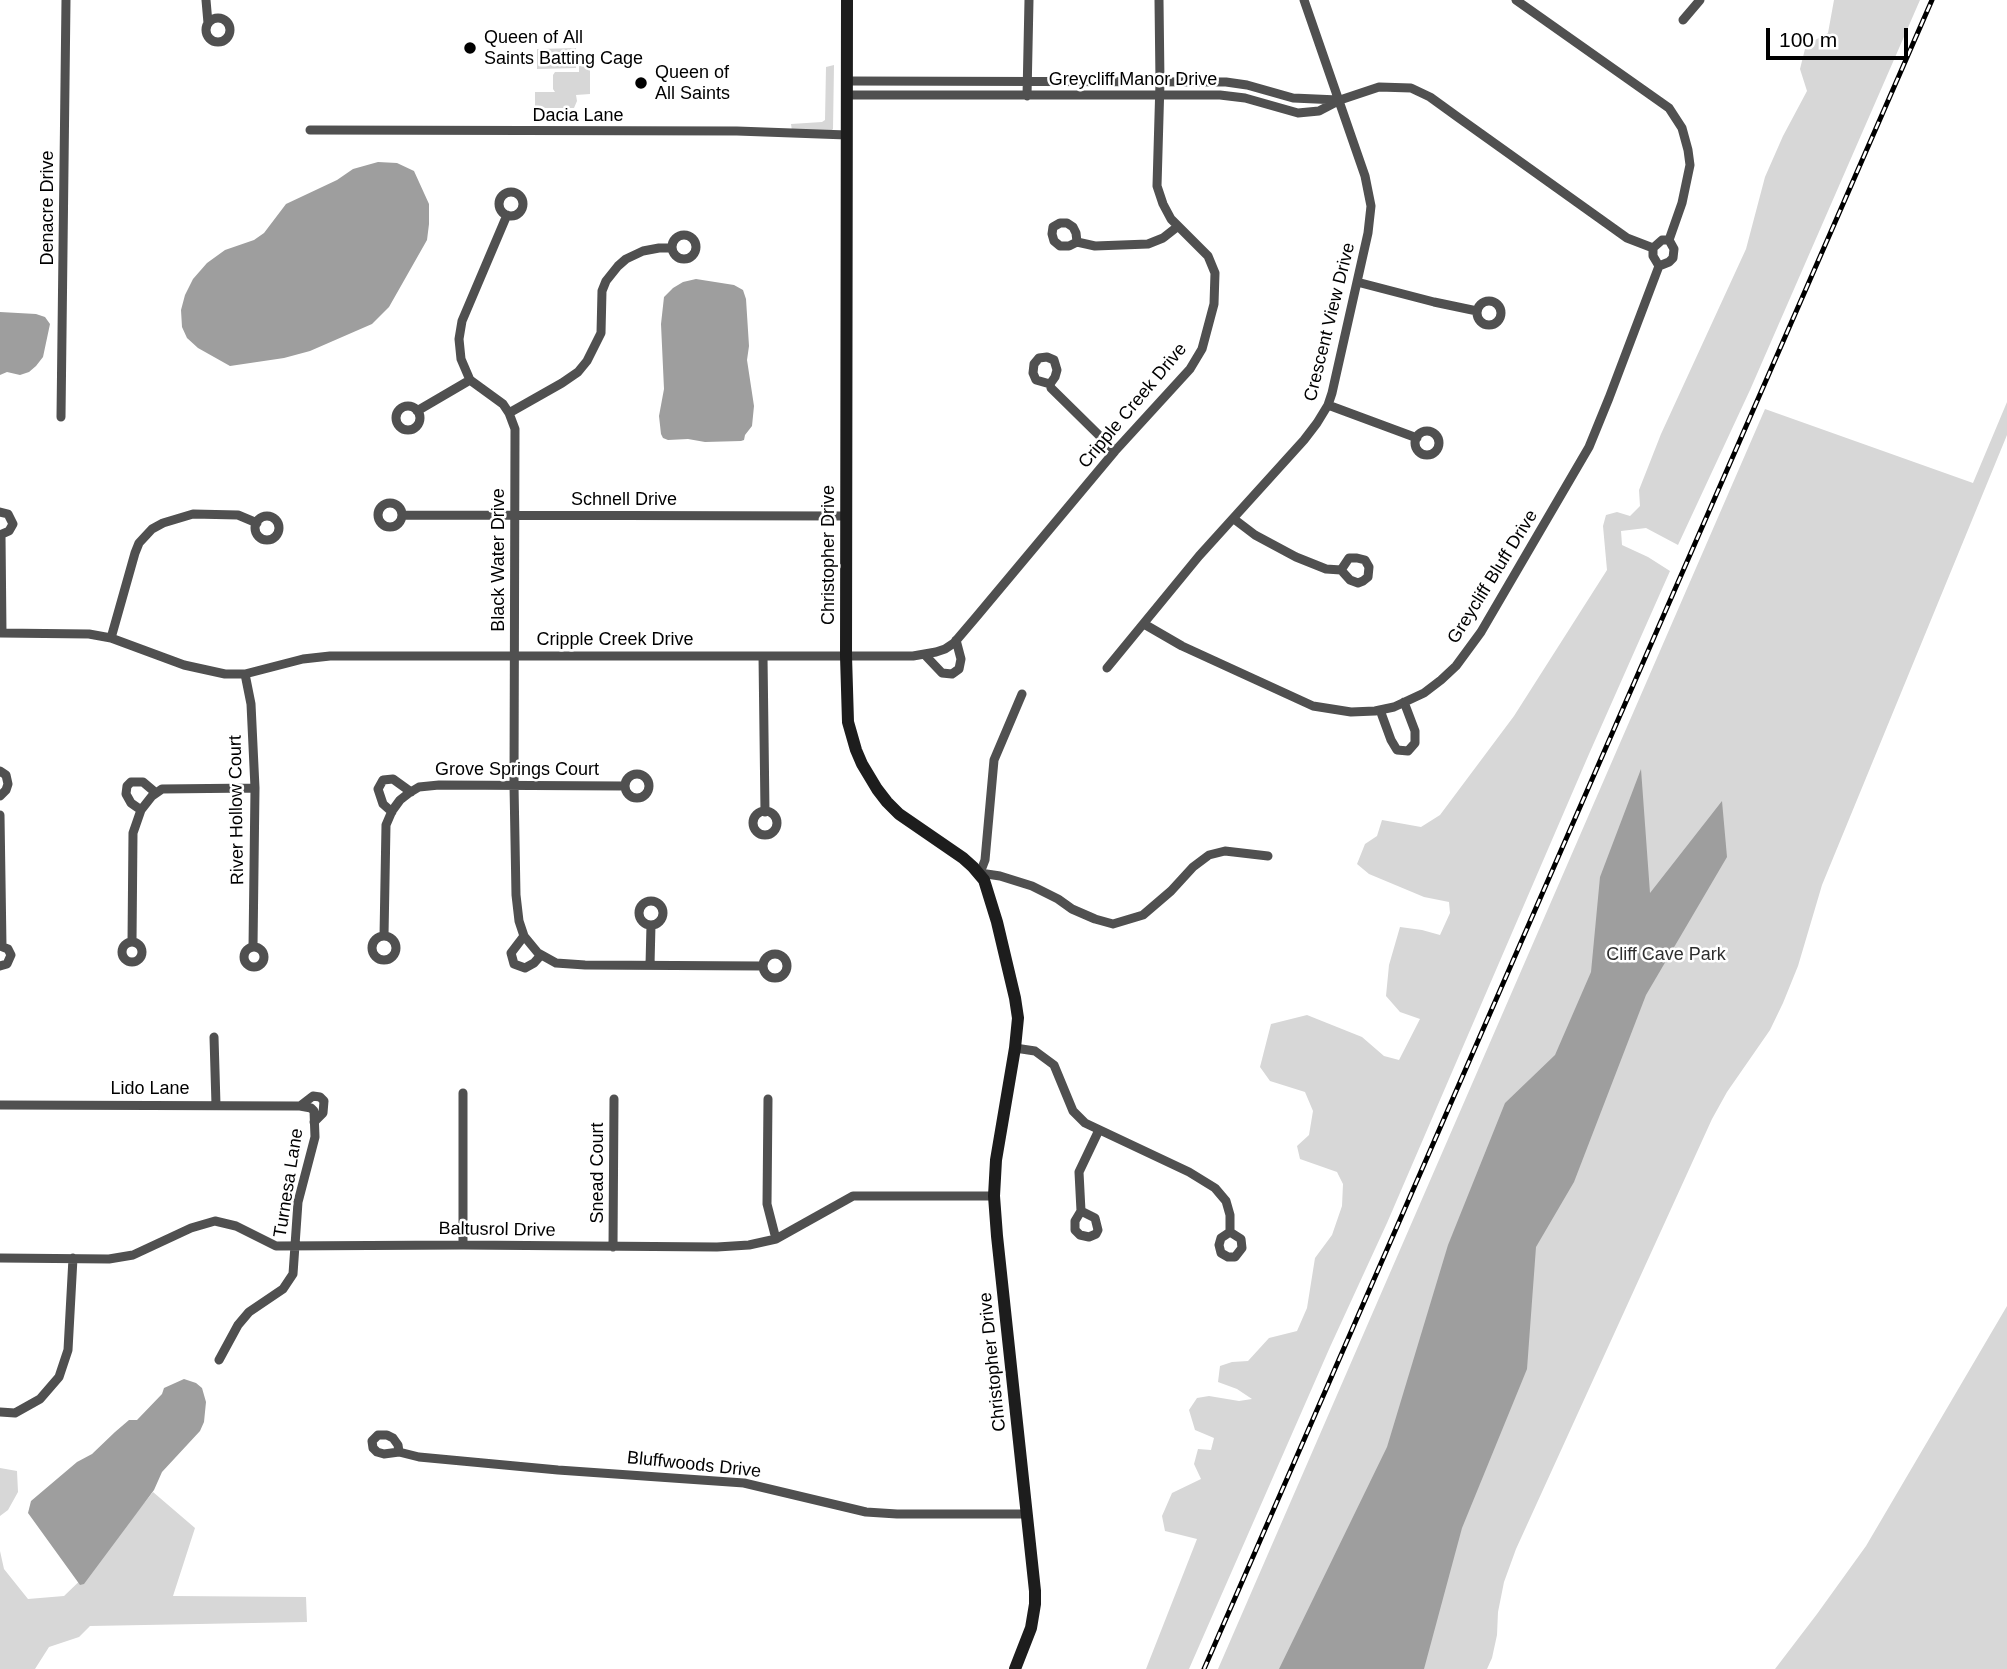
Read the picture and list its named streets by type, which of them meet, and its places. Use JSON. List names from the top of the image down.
{
  "streets": {
    "street": [
      "Greycliff Manor Drive",
      "Dacia Lane",
      "Denacre Drive",
      "Crescent View Drive",
      "Cripple Creek Drive",
      "Schnell Drive",
      "Christopher Drive",
      "Black Water Drive",
      "Greycliff Bluff Drive",
      "Grove Springs Court",
      "River Hollow Court",
      "Lido Lane",
      "Snead Court",
      "Turnesa Lane",
      "Baltusrol Drive",
      "Bluffwoods Drive"
    ]
  },
  "crossings": [
    ["Greycliff Manor Drive", "Crescent View Drive"],
    ["Greycliff Manor Drive", "Cripple Creek Drive"],
    ["Greycliff Manor Drive", "Christopher Drive"],
    ["Greycliff Manor Drive", "Greycliff Bluff Drive"],
    ["Dacia Lane", "Christopher Drive"],
    ["Crescent View Drive", "Greycliff Bluff Drive"],
    ["Cripple Creek Drive", "Christopher Drive"],
    ["Cripple Creek Drive", "Black Water Drive"],
    ["Cripple Creek Drive", "River Hollow Court"],
    ["Schnell Drive", "Christopher Drive"],
    ["Schnell Drive", "Black Water Drive"],
    ["Christopher Drive", "Baltusrol Drive"],
    ["Christopher Drive", "Bluffwoods Drive"],
    ["Black Water Drive", "Grove Springs Court"],
    ["Lido Lane", "Turnesa Lane"],
    ["Snead Court", "Baltusrol Drive"],
    ["Turnesa Lane", "Baltusrol Drive"]
  ],
  "parks": ["Cliff Cave Park"],
  "places": ["Queen of All Saints Batting Cage", "Queen of All Saints"],
  "scale_bar": "100 m"
}
